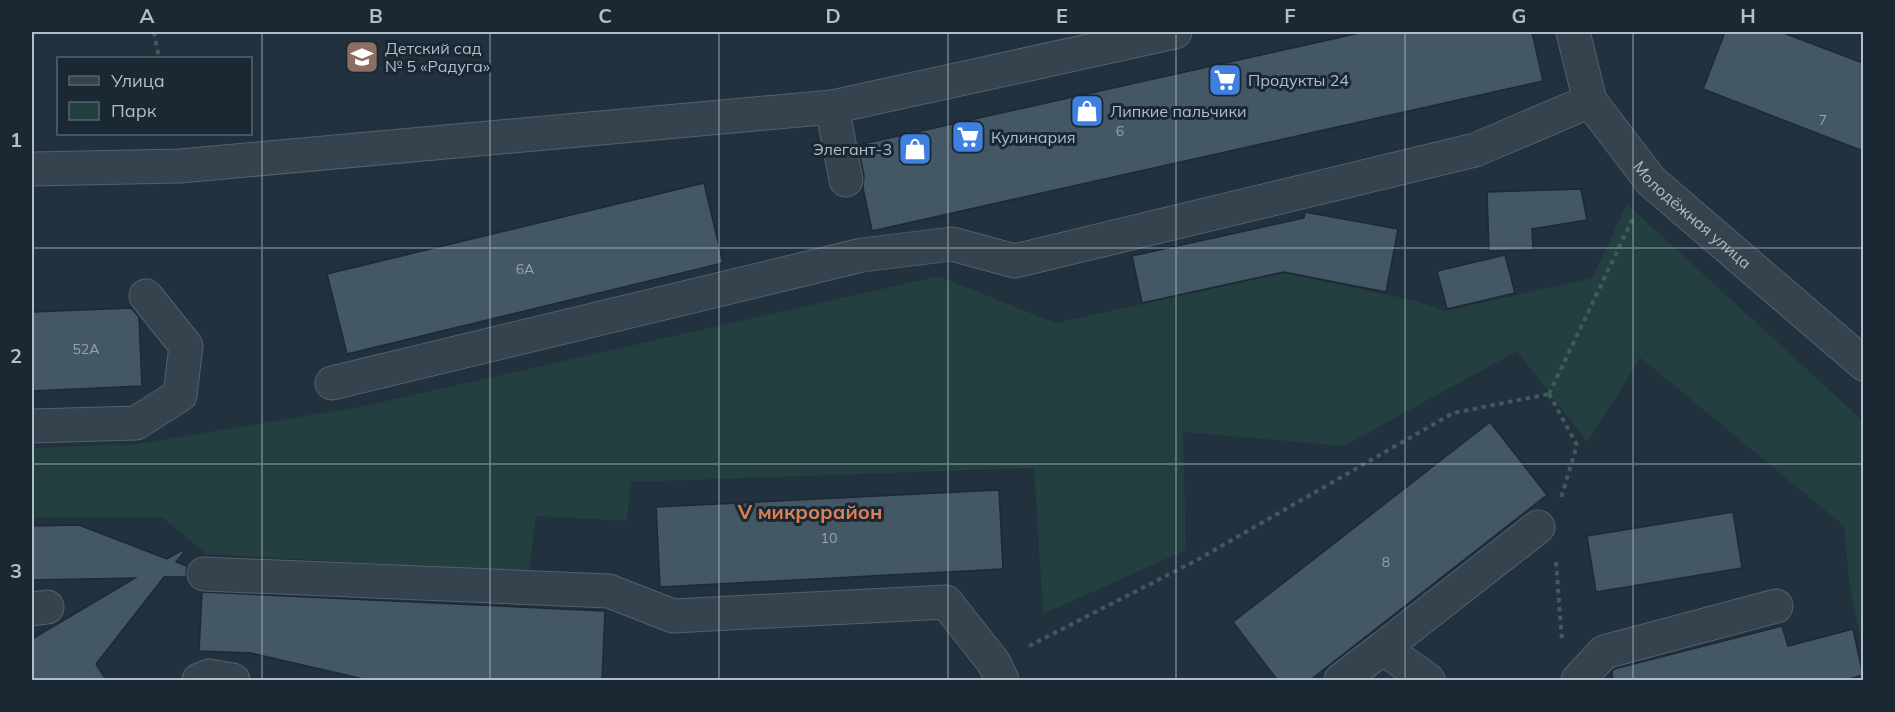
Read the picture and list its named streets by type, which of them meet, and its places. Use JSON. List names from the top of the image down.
{
  "streets": {
    "street": ["Молодёжная улица"]
  },
  "districts": ["V микрорайон"],
  "places": {
    "school or university": ["Детский сад № 5 «Радуга»"],
    "supermarket": ["Продукты 24", "Кулинария"],
    "shop": ["Липкие пальчики", "Элегант-3"]
  },
  "house_numbers": [
    "7",
    "6",
    "6А",
    "52А",
    "10",
    "8"
  ],
  "legend": ["Улица", "Парк"],
  "grid": {
    "columns": [
      "A",
      "B",
      "C",
      "D",
      "E",
      "F",
      "G",
      "H"
    ],
    "rows": ["1", "2", "3"]
  }
}
